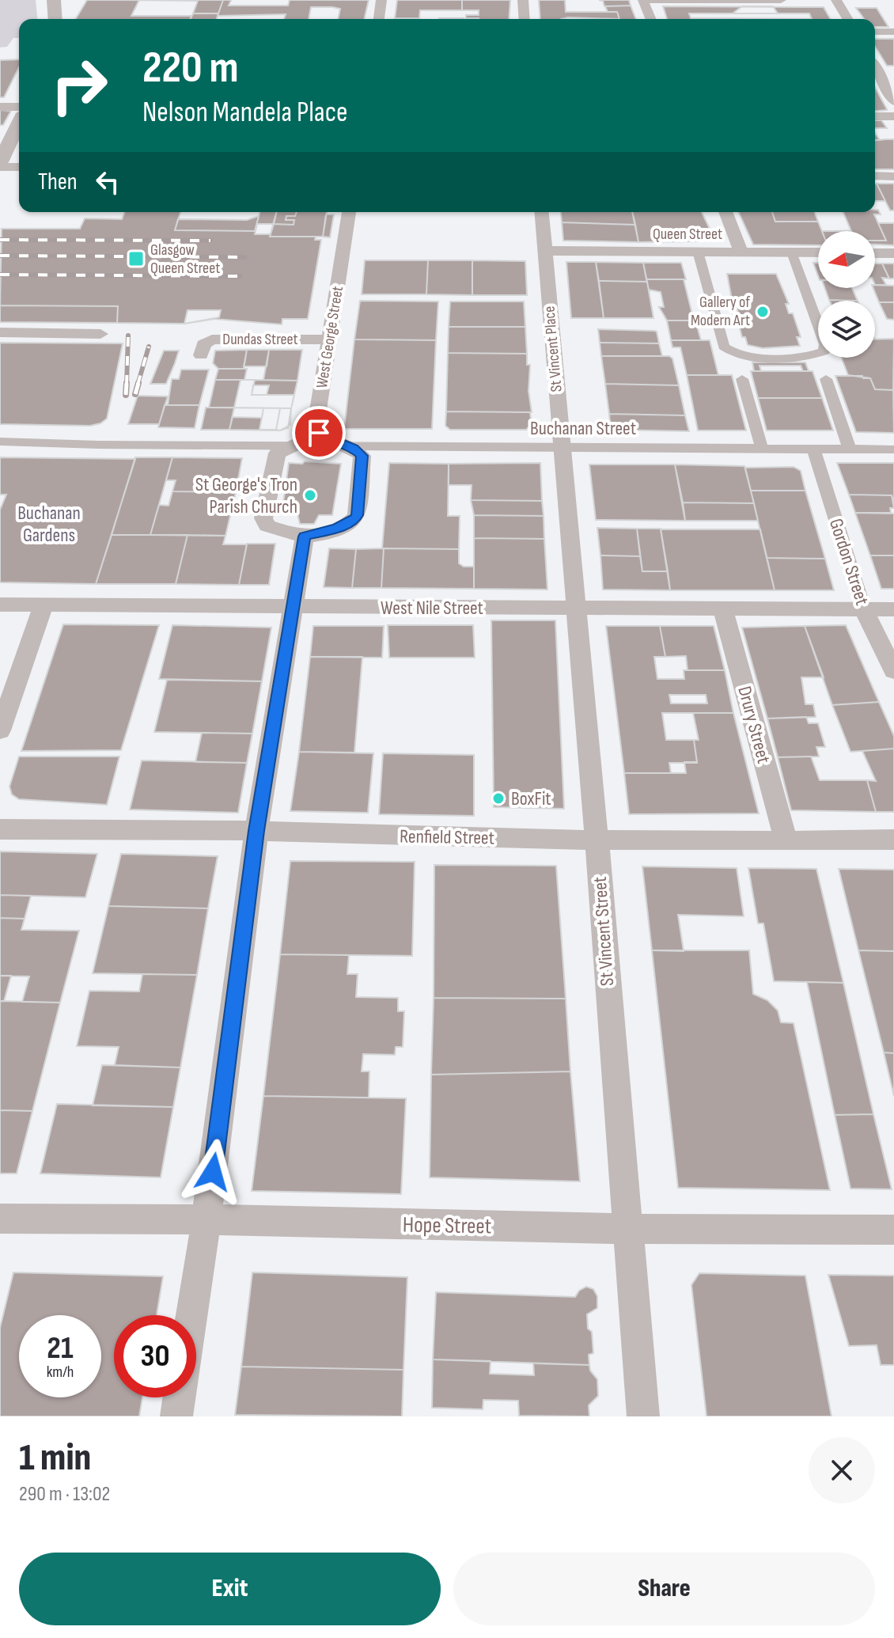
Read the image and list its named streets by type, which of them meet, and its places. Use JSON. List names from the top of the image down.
{
  "streets": {
    "street": [
      "Queen Street",
      "West George Street",
      "Dundas Street",
      "St Vincent Place",
      "Buchanan Street",
      "Gordon Street",
      "West Nile Street",
      "Drury Street",
      "Renfield Street",
      "St Vincent Street",
      "Hope Street"
    ]
  },
  "crossings": [
    ["Queen Street", "St Vincent Place"],
    ["West George Street", "Dundas Street"],
    ["St Vincent Place", "Buchanan Street"],
    ["St Vincent Place", "St Vincent Street"],
    ["Buchanan Street", "Gordon Street"],
    ["Buchanan Street", "St Vincent Street"],
    ["Gordon Street", "West Nile Street"],
    ["West Nile Street", "Drury Street"],
    ["West Nile Street", "St Vincent Street"],
    ["Drury Street", "Renfield Street"],
    ["Renfield Street", "St Vincent Street"],
    ["St Vincent Street", "Hope Street"]
  ],
  "parks": ["Buchanan Gardens"],
  "places": {
    "transit": ["Glasgow Queen Street"],
    "other": ["Gallery of Modern Art", "St George's Tron Parish Church", "BoxFit"]
  },
  "north": "left",
  "page": {
    "turn": ["220 m", "Nelson Mandela Place"],
    "then": "Then",
    "speed": "21 km/h",
    "limit": "30",
    "heading": ["1 min", "290 m · 13:02"],
    "buttons": ["Exit", "Share"]
  }
}
